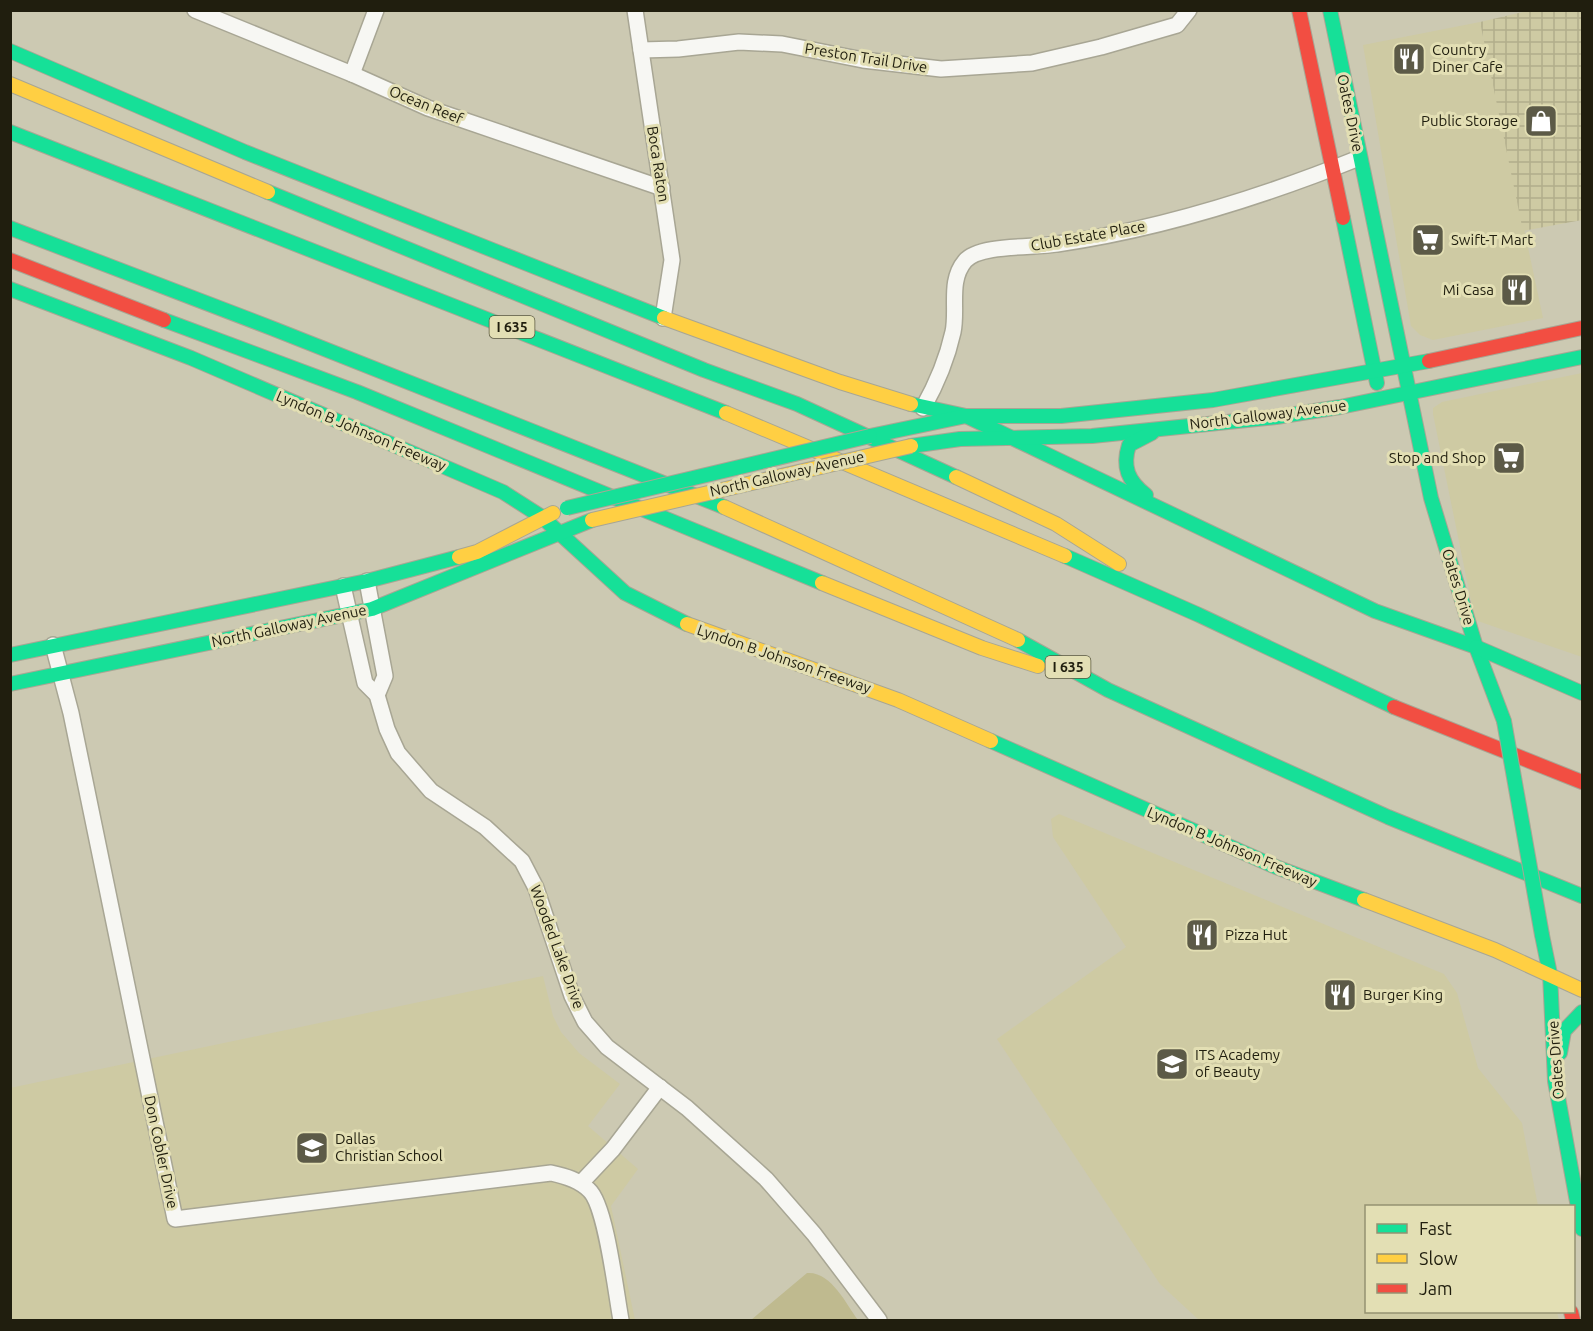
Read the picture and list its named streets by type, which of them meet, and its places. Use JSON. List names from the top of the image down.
{
  "streets": {
    "main road": [
      "Oates Drive",
      "I 635",
      "North Galloway Avenue",
      "Lyndon B Johnson Freeway"
    ],
    "street": [
      "Preston Trail Drive",
      "Ocean Reef",
      "Boca Raton",
      "Club Estate Place",
      "Wooded Lake Drive",
      "Don Cobler Drive"
    ]
  },
  "crossings": [
    ["Preston Trail Drive", "Boca Raton"],
    ["Ocean Reef", "Boca Raton"],
    ["Oates Drive", "Club Estate Place"],
    ["Oates Drive", "North Galloway Avenue"],
    ["Oates Drive", "Lyndon B Johnson Freeway"],
    ["North Galloway Avenue", "Lyndon B Johnson Freeway"],
    ["North Galloway Avenue", "Wooded Lake Drive"],
    ["North Galloway Avenue", "Don Cobler Drive"]
  ],
  "places": {
    "restaurant": [
      "Country Diner Cafe",
      "Mi Casa",
      "Pizza Hut",
      "Burger King"
    ],
    "shop": ["Public Storage"],
    "supermarket": ["Swift-T Mart", "Stop and Shop"],
    "school or university": ["ITS Academy of Beauty", "Dallas Christian School"]
  },
  "legend": ["Fast", "Slow", "Jam"]
}
